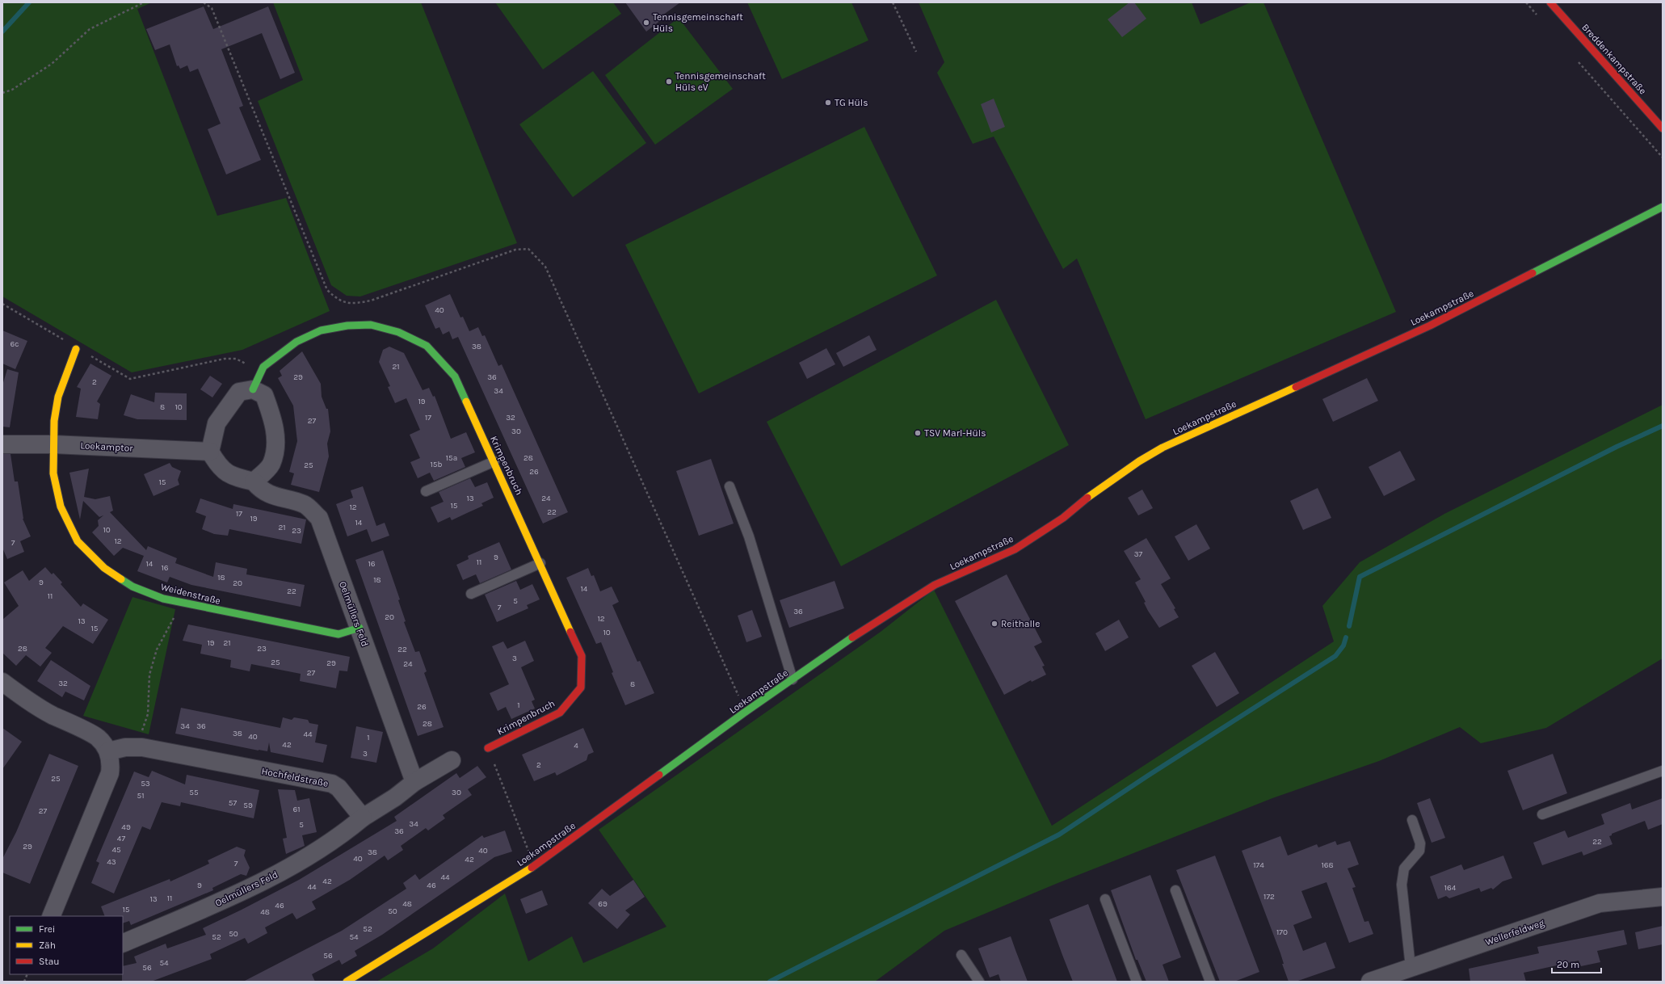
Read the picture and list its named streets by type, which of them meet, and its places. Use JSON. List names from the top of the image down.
{
  "streets": {
    "street": [
      "Breddenkampstraße",
      "Loekampstraße",
      "Loekamptor",
      "Krimpenbruch",
      "Weidenstraße",
      "Oelmüllers Feld",
      "Hochfeldstraße",
      "Wellerfeldweg"
    ]
  },
  "crossings": [
    ["Loekamptor", "Krimpenbruch"],
    ["Loekamptor", "Weidenstraße"],
    ["Loekamptor", "Oelmüllers Feld"],
    ["Krimpenbruch", "Oelmüllers Feld"],
    ["Weidenstraße", "Oelmüllers Feld"],
    ["Oelmüllers Feld", "Hochfeldstraße"]
  ],
  "places": [
    "Tennisgemeinschaft Hüls",
    "Tennisgemeinschaft Hüls eV",
    "TG Hüls",
    "TSV Marl-Hüls",
    "Reithalle"
  ],
  "house_numbers": [
    "40",
    "6c",
    "38",
    "21",
    "29",
    "36",
    "2",
    "34",
    "19",
    "8",
    "10",
    "17",
    "32",
    "27",
    "30",
    "15a",
    "28",
    "15b",
    "25",
    "26",
    "15",
    "13",
    "24",
    "15",
    "12",
    "22",
    "17",
    "19",
    "14",
    "21",
    "10",
    "23",
    "12",
    "7",
    "37",
    "9",
    "11",
    "14",
    "16",
    "16",
    "18",
    "18",
    "9",
    "20",
    "14",
    "22",
    "11",
    "5",
    "7",
    "36",
    "20",
    "12",
    "13",
    "15",
    "10",
    "19",
    "21",
    "28",
    "23",
    "22",
    "3",
    "25",
    "29",
    "24",
    "27",
    "32",
    "8",
    "1",
    "26",
    "28",
    "34",
    "36",
    "38",
    "44",
    "40",
    "1",
    "42",
    "4",
    "3",
    "2",
    "25",
    "53",
    "55",
    "30",
    "51",
    "57",
    "59",
    "61",
    "27",
    "34",
    "5",
    "49",
    "36",
    "47",
    "22",
    "29",
    "45",
    "40",
    "38",
    "40",
    "42",
    "43",
    "7",
    "174",
    "168",
    "44",
    "42",
    "9",
    "46",
    "44",
    "164",
    "172",
    "11",
    "13",
    "48",
    "69",
    "46",
    "15",
    "50",
    "48",
    "52",
    "170",
    "50",
    "52",
    "54",
    "56",
    "54",
    "56"
  ],
  "legend": ["Frei", "Zäh", "Stau"],
  "scale_bar": "20 m"
}
